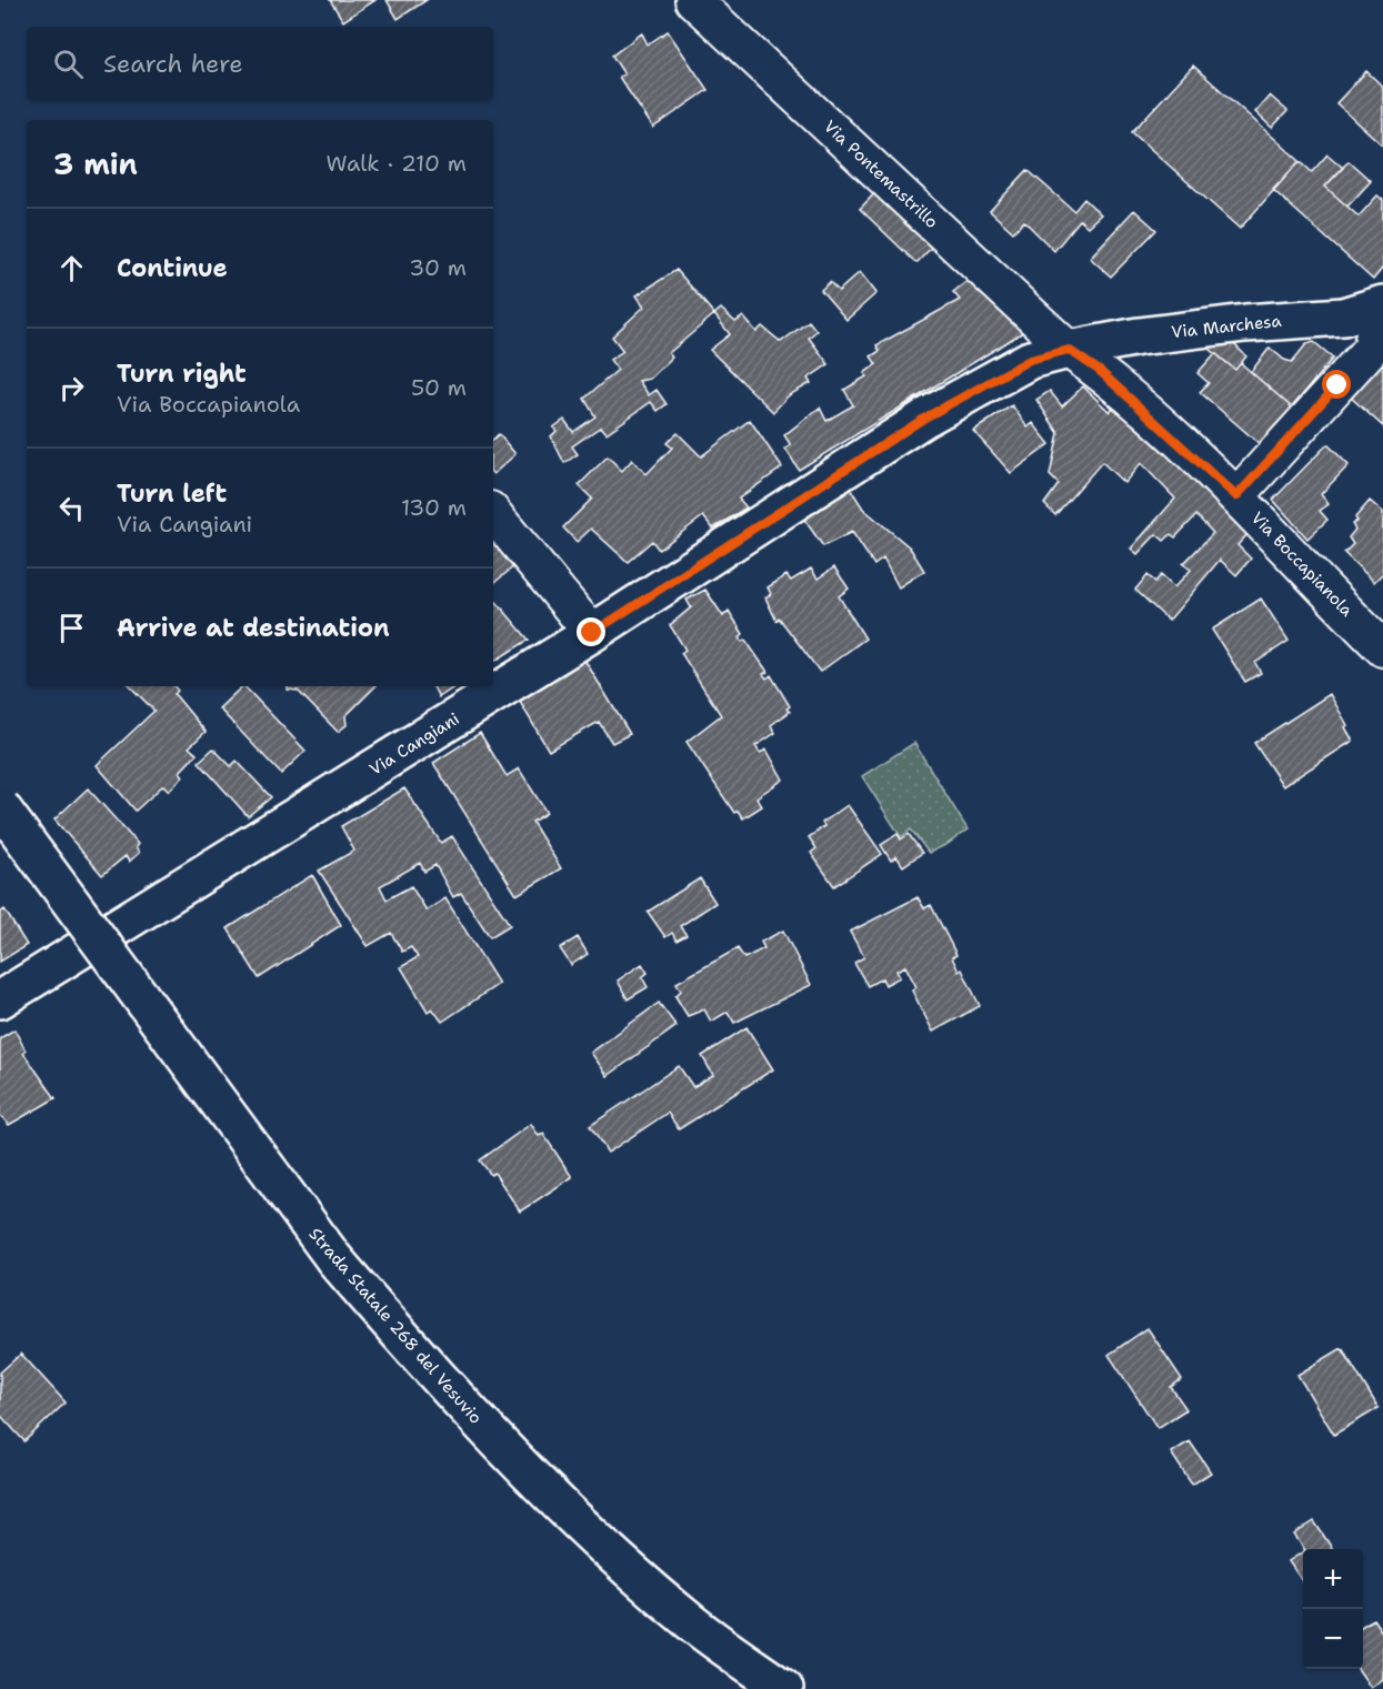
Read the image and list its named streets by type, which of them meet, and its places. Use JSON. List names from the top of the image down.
{
  "streets": {
    "main road": ["Via Marchesa", "Via Cangiani", "Strada Statale 268 del Vesuvio"],
    "street": ["Via Pontemastrillo", "Via Boccapianola"]
  },
  "crossings": [
    ["Via Pontemastrillo", "Via Marchesa"],
    ["Via Pontemastrillo", "Via Boccapianola"],
    ["Via Pontemastrillo", "Via Cangiani"],
    ["Via Marchesa", "Via Boccapianola"],
    ["Via Marchesa", "Via Cangiani"],
    ["Via Boccapianola", "Via Cangiani"]
  ],
  "page": {
    "search": "Search here",
    "heading": ["3 min", "Walk · 210 m"],
    "list": [
      ["Continue", "30 m"],
      ["Turn right", "Via Boccapianola", "50 m"],
      ["Turn left", "Via Cangiani", "130 m"],
      "Arrive at destination"
    ],
    "map_buttons": ["+", "−"]
  }
}
